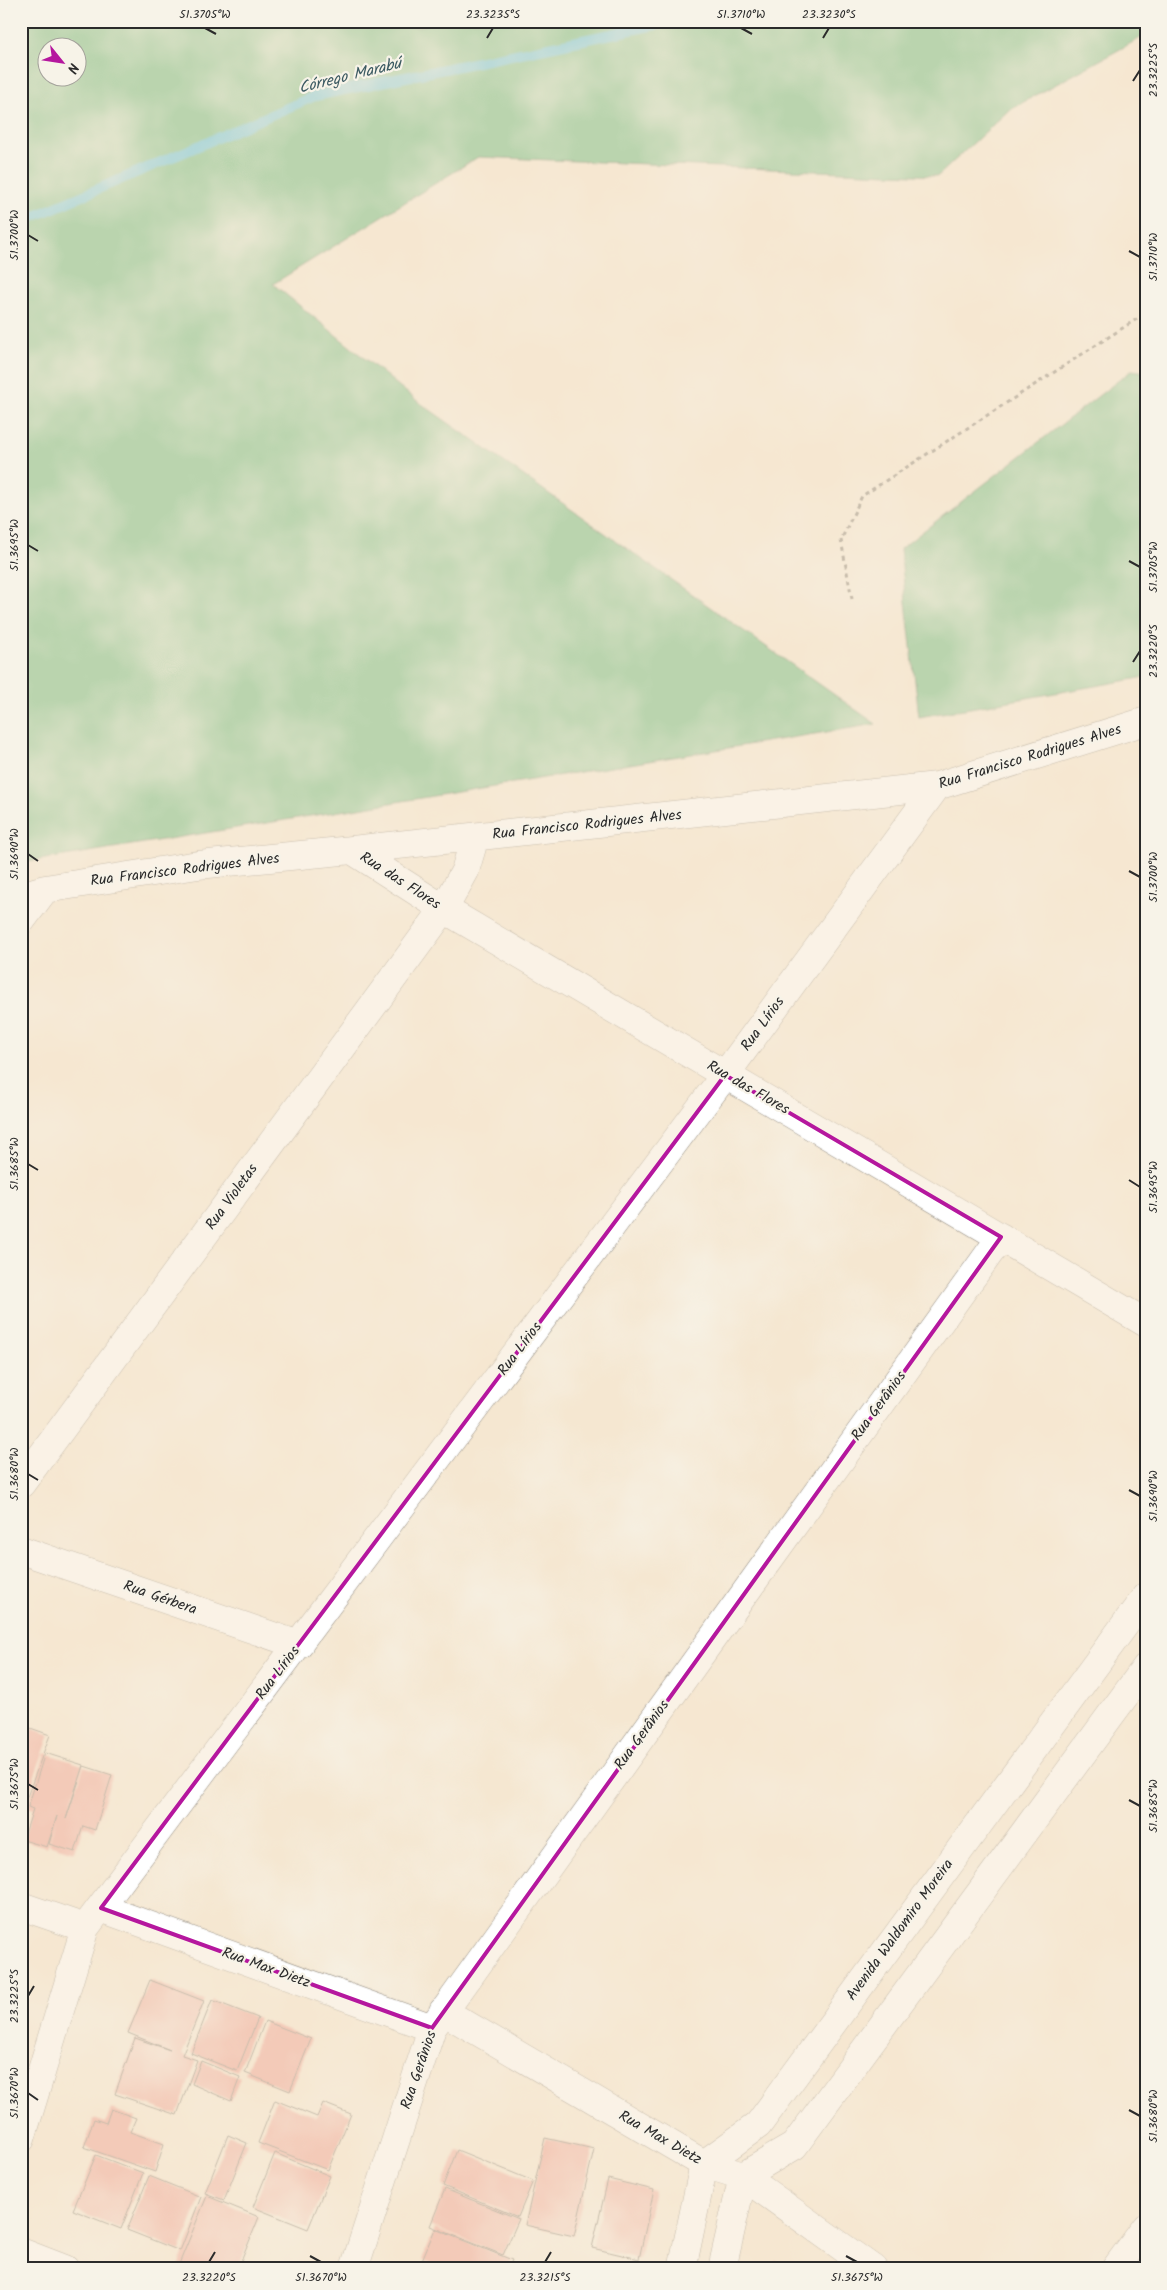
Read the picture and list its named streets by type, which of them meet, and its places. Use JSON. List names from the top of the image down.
{
  "streets": {
    "street": [
      "Rua Francisco Rodrigues Alves",
      "Rua das Flores",
      "Rua Lírios",
      "Rua Violetas",
      "Rua Gerânios",
      "Rua Gérbera",
      "Avenida Waldomiro Moreira",
      "Rua Max Dietz"
    ]
  },
  "crossings": [
    ["Rua Francisco Rodrigues Alves", "Rua das Flores"],
    ["Rua Francisco Rodrigues Alves", "Rua Lírios"],
    ["Rua Francisco Rodrigues Alves", "Rua Violetas"],
    ["Rua das Flores", "Rua Lírios"],
    ["Rua das Flores", "Rua Violetas"],
    ["Rua das Flores", "Rua Gerânios"],
    ["Rua Lírios", "Rua Gérbera"],
    ["Rua Lírios", "Rua Max Dietz"],
    ["Rua Gerânios", "Rua Max Dietz"],
    ["Avenida Waldomiro Moreira", "Rua Max Dietz"]
  ],
  "water": ["Córrego Marabú"],
  "north": "bottom right",
  "coordinates": [
    "51.3705°W",
    "23.3235°S",
    "51.3710°W",
    "23.3230°S",
    "23.3225°S",
    "51.3700°W",
    "51.3695°W",
    "23.3220°S",
    "51.3690°W",
    "51.3685°W",
    "51.3680°W",
    "51.3675°W",
    "51.3670°W",
    "23.3215°S"
  ]
}
